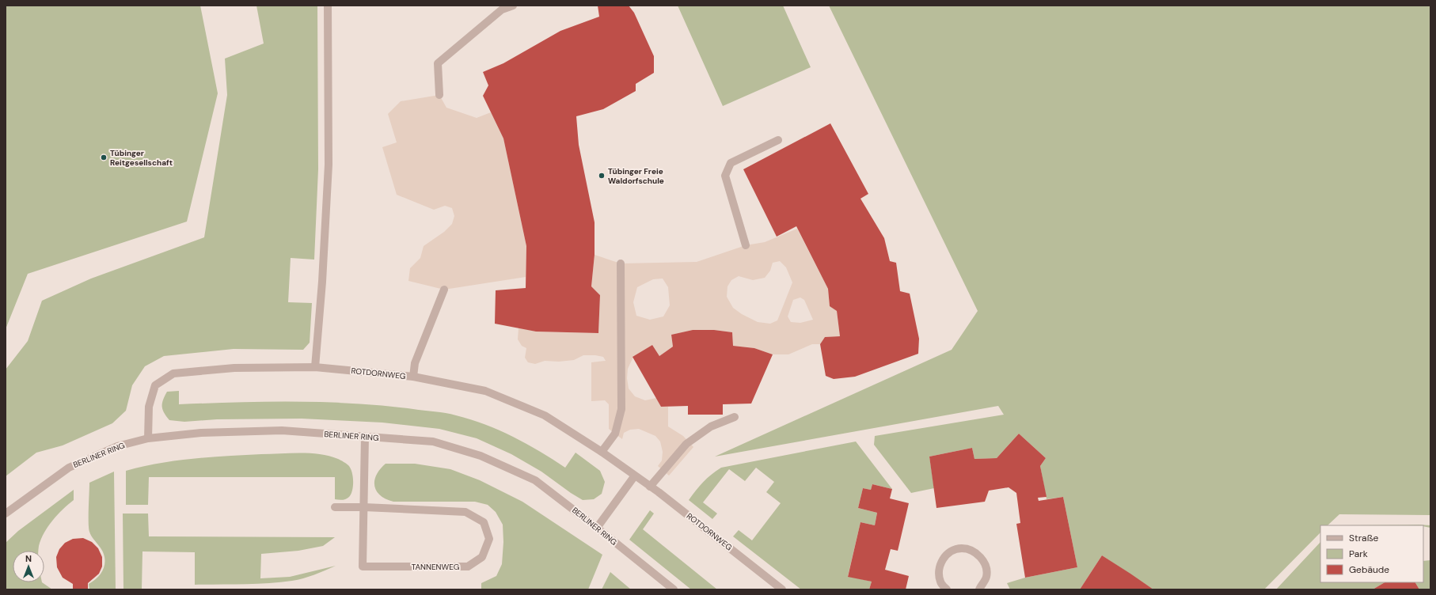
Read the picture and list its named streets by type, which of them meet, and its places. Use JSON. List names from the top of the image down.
{
  "streets": {
    "street": ["ROTDORNWEG", "BERLINER RING", "TANNENWEG"]
  },
  "crossings": [
    ["ROTDORNWEG", "BERLINER RING"],
    ["BERLINER RING", "TANNENWEG"]
  ],
  "places": ["Tübinger Reitgesellschaft", "Tübinger Freie Waldorfschule"],
  "legend": ["Straße", "Park", "Gebäude"],
  "north": "top"
}
